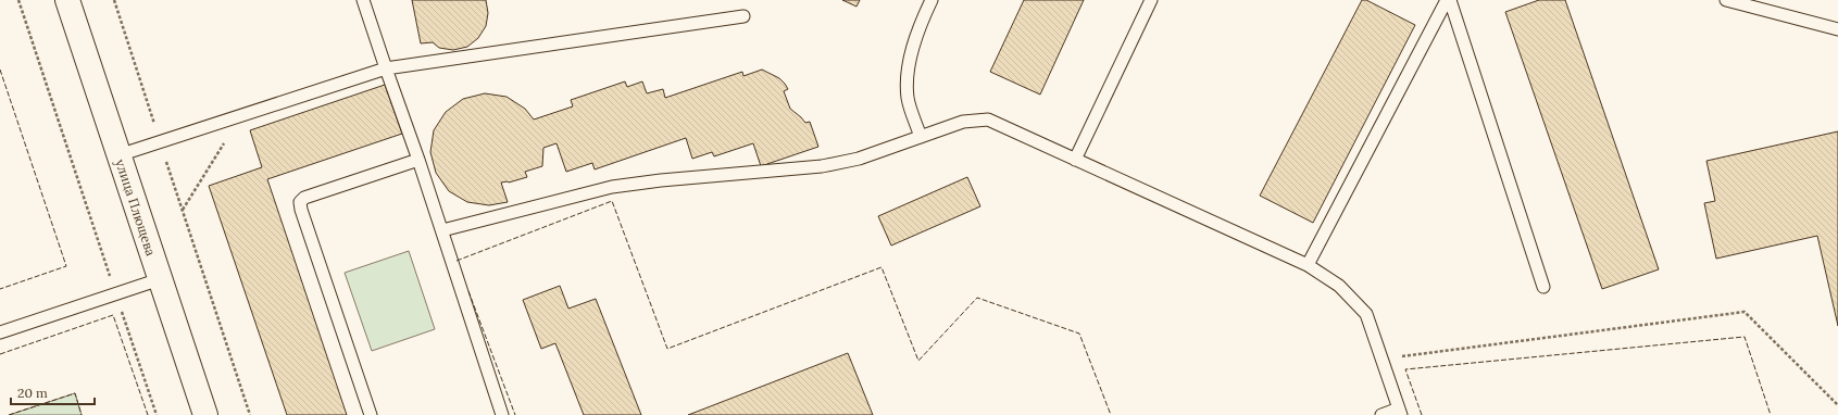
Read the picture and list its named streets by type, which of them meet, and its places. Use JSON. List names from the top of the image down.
{
  "streets": {
    "street": ["улица Плющева"]
  },
  "scale_bar": "20 m"
}
